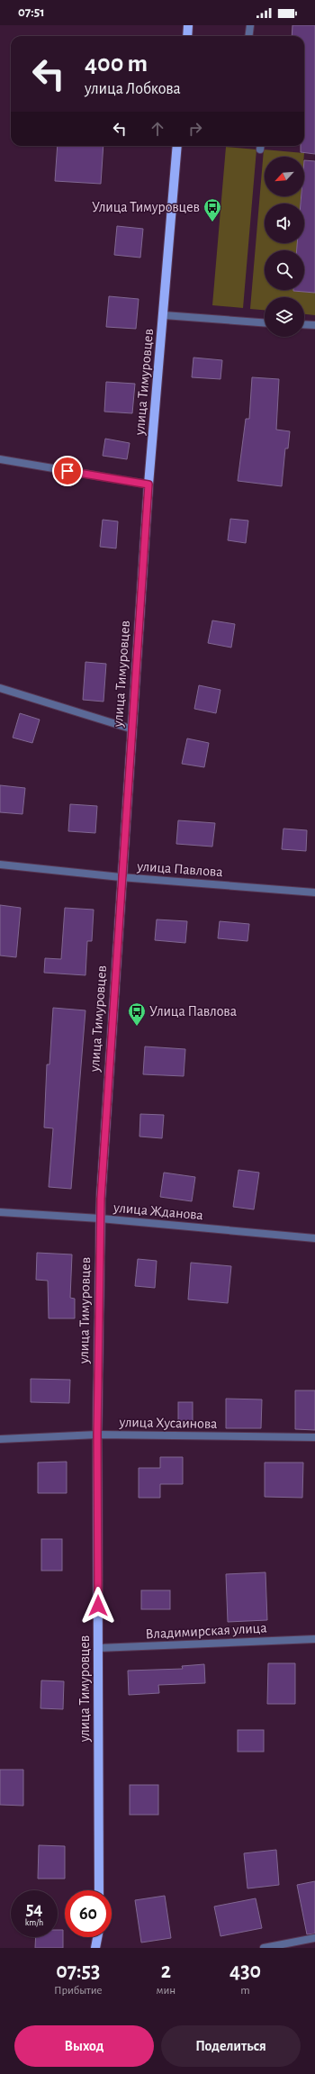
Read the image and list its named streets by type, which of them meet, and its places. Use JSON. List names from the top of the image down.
{
  "streets": {
    "main road": ["улица Тимуровцев"],
    "street": [
      "улица Павлова",
      "улица Жданова",
      "улица Хусаинова",
      "Владимирская улица"
    ]
  },
  "crossings": [
    ["улица Тимуровцев", "улица Павлова"],
    ["улица Тимуровцев", "улица Жданова"],
    ["улица Тимуровцев", "улица Хусаинова"],
    ["улица Тимуровцев", "Владимирская улица"]
  ],
  "places": {
    "bus stop": ["Улица Тимуровцев", "Улица Павлова"]
  },
  "north": "bottom left",
  "page": {
    "status": "07:51",
    "turn": ["400 m", "улица Лобкова"],
    "speed": "54 km/h",
    "limit": "60",
    "eta": [
      "07:53",
      "Прибытие",
      "2",
      "мин",
      "430",
      "m"
    ],
    "buttons": ["Выход", "Поделиться"]
  }
}
